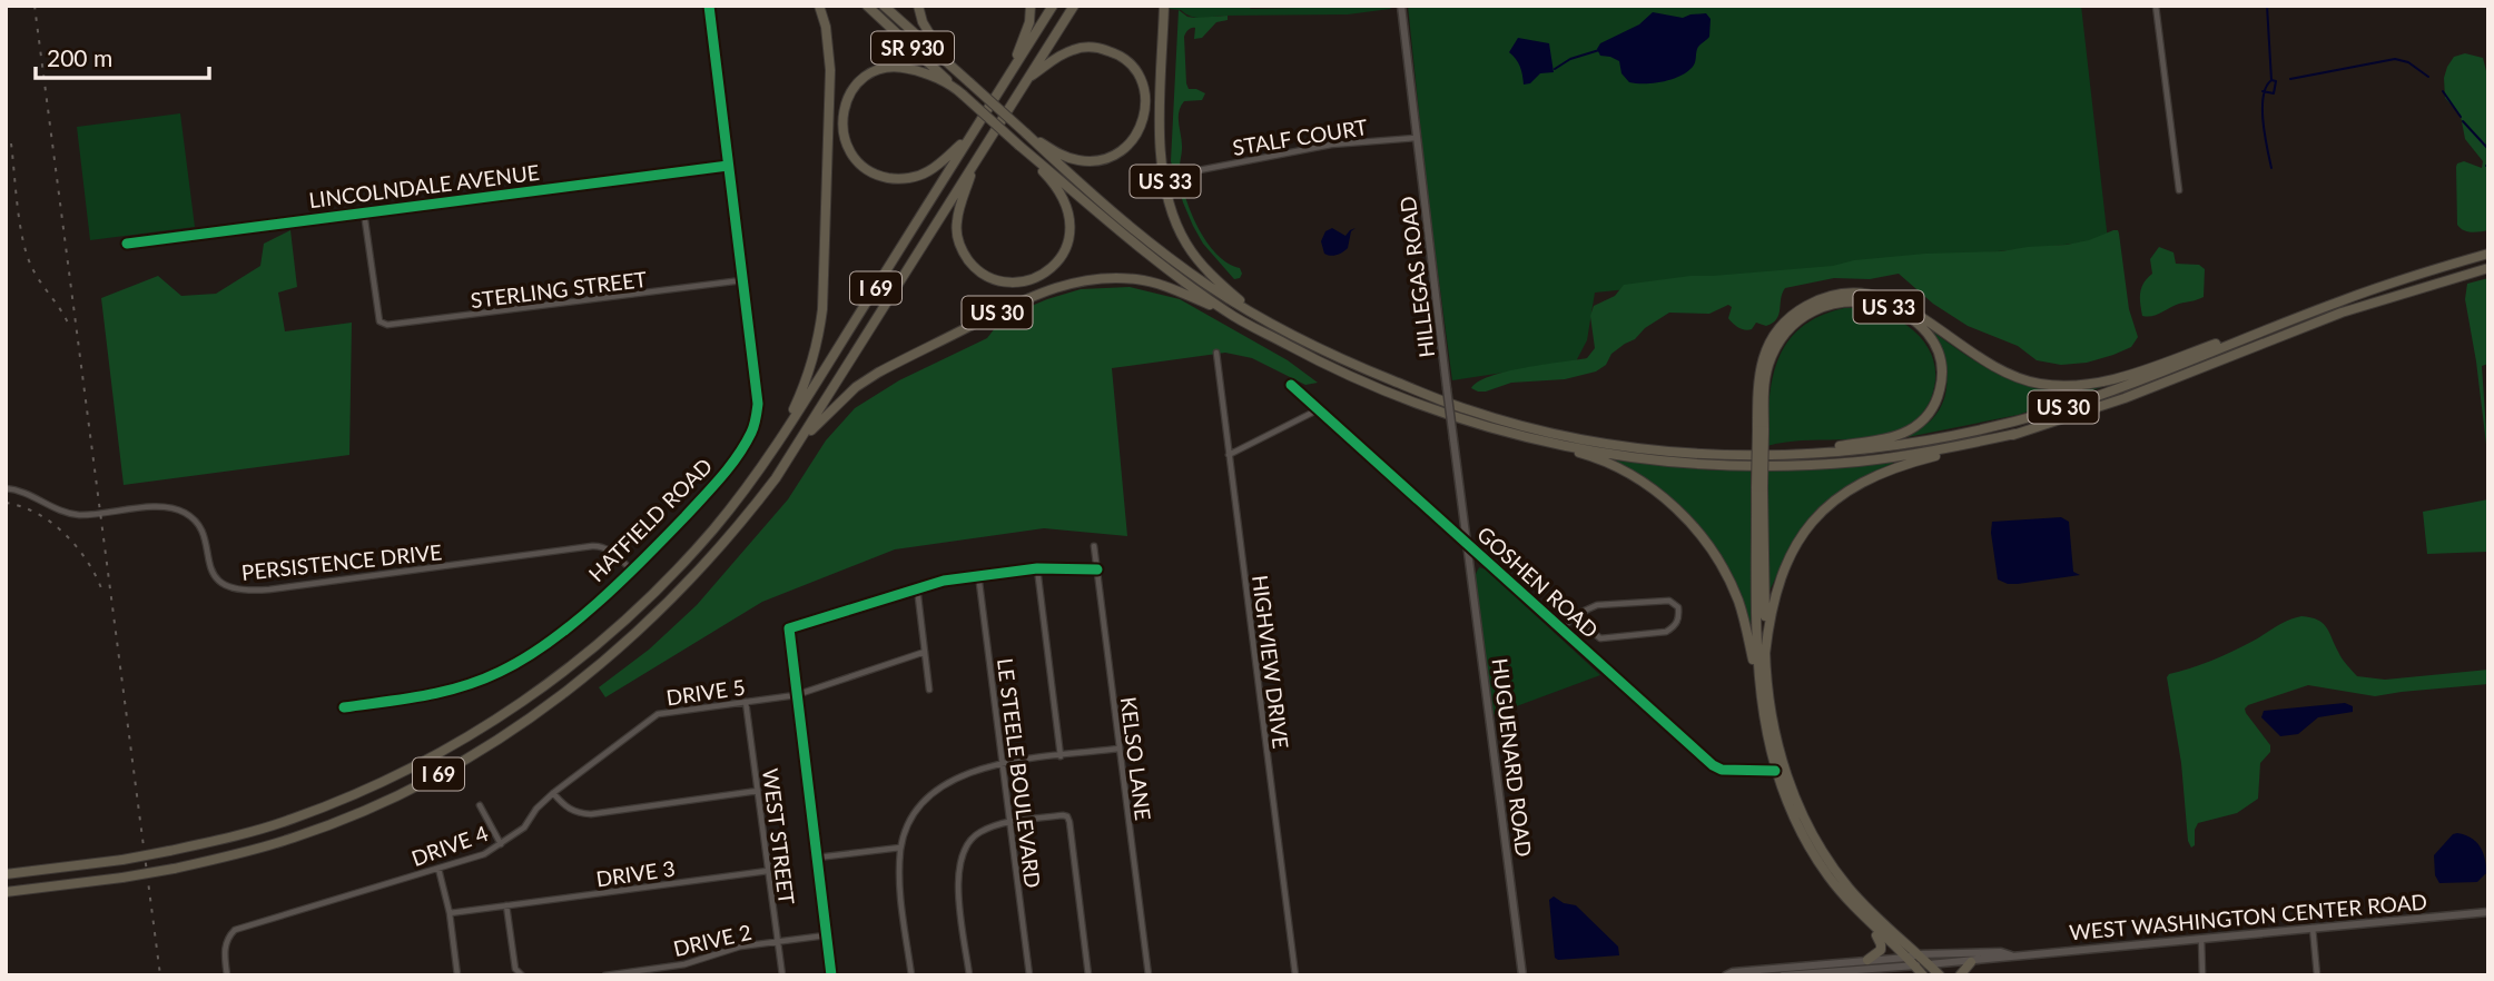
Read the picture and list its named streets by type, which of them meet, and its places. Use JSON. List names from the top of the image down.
{
  "streets": {
    "highway": [
      "SR 930",
      "US 33",
      "I 69",
      "US 30"
    ],
    "main road": [
      "HILLEGAS ROAD",
      "GOSHEN ROAD",
      "HUGUENARD ROAD",
      "WEST WASHINGTON CENTER ROAD"
    ],
    "street": [
      "STALF COURT",
      "LINCOLNDALE AVENUE",
      "STERLING STREET",
      "HATFIELD ROAD",
      "PERSISTENCE DRIVE",
      "HIGHVIEW DRIVE",
      "DRIVE 5",
      "KELSO LANE",
      "LE STEELE BOULEVARD",
      "WEST STREET",
      "DRIVE 4",
      "DRIVE 3",
      "DRIVE 2"
    ]
  },
  "crossings": [
    ["SR 930", "US 30"],
    ["STALF COURT", "HILLEGAS ROAD"],
    ["US 33", "US 30"],
    ["US 33", "WEST WASHINGTON CENTER ROAD"],
    ["LINCOLNDALE AVENUE", "STERLING STREET"],
    ["LINCOLNDALE AVENUE", "HATFIELD ROAD"],
    ["HILLEGAS ROAD", "GOSHEN ROAD"],
    ["HILLEGAS ROAD", "HUGUENARD ROAD"],
    ["I 69", "US 30"],
    ["STERLING STREET", "HATFIELD ROAD"],
    ["HATFIELD ROAD", "PERSISTENCE DRIVE"],
    ["GOSHEN ROAD", "HUGUENARD ROAD"],
    ["DRIVE 5", "WEST STREET"],
    ["DRIVE 5", "DRIVE 4"],
    ["WEST STREET", "DRIVE 3"],
    ["WEST STREET", "DRIVE 2"]
  ],
  "scale_bar": "200 m"
}
